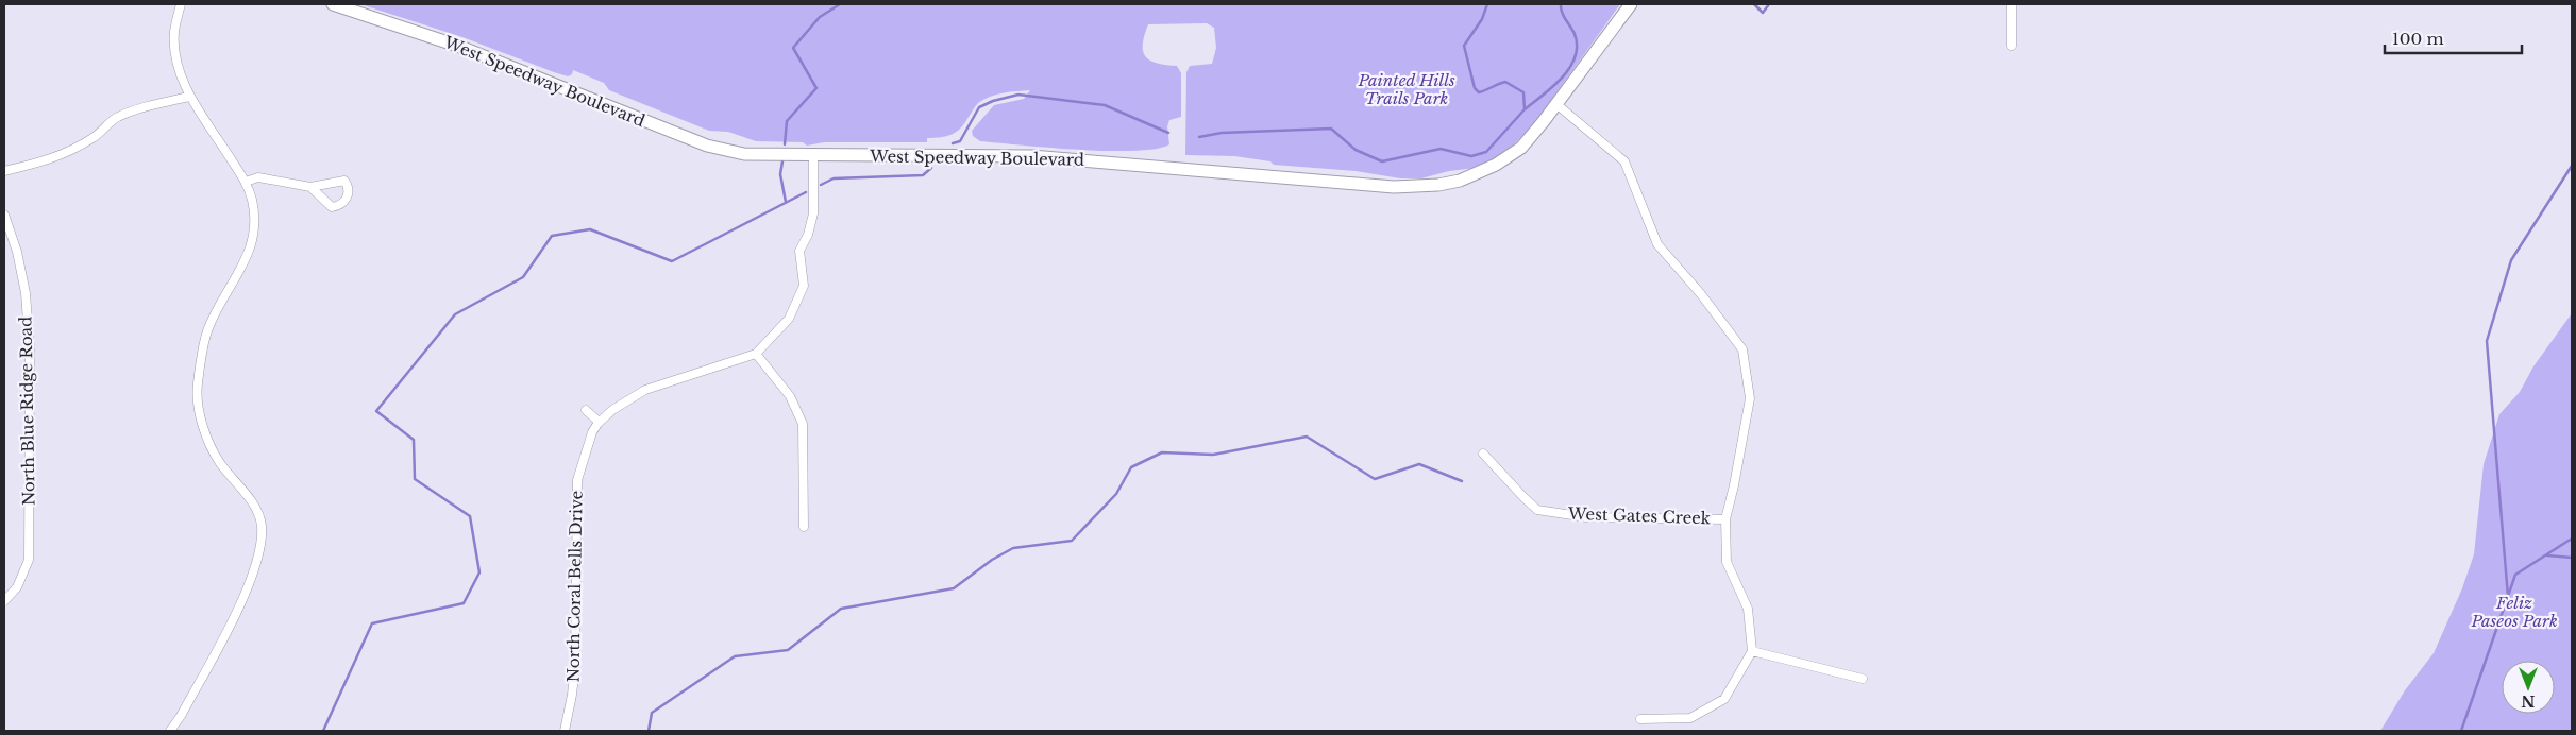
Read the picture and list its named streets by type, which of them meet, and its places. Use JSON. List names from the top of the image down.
{
  "streets": {
    "main road": ["West Speedway Boulevard"],
    "street": ["North Blue Ridge Road", "West Gates Creek", "North Coral Bells Drive"]
  },
  "crossings": [
    ["West Speedway Boulevard", "North Coral Bells Drive"]
  ],
  "parks": ["Painted Hills Trails Park", "Feliz Paseos Park"],
  "scale_bar": "100 m",
  "north": "bottom"
}
